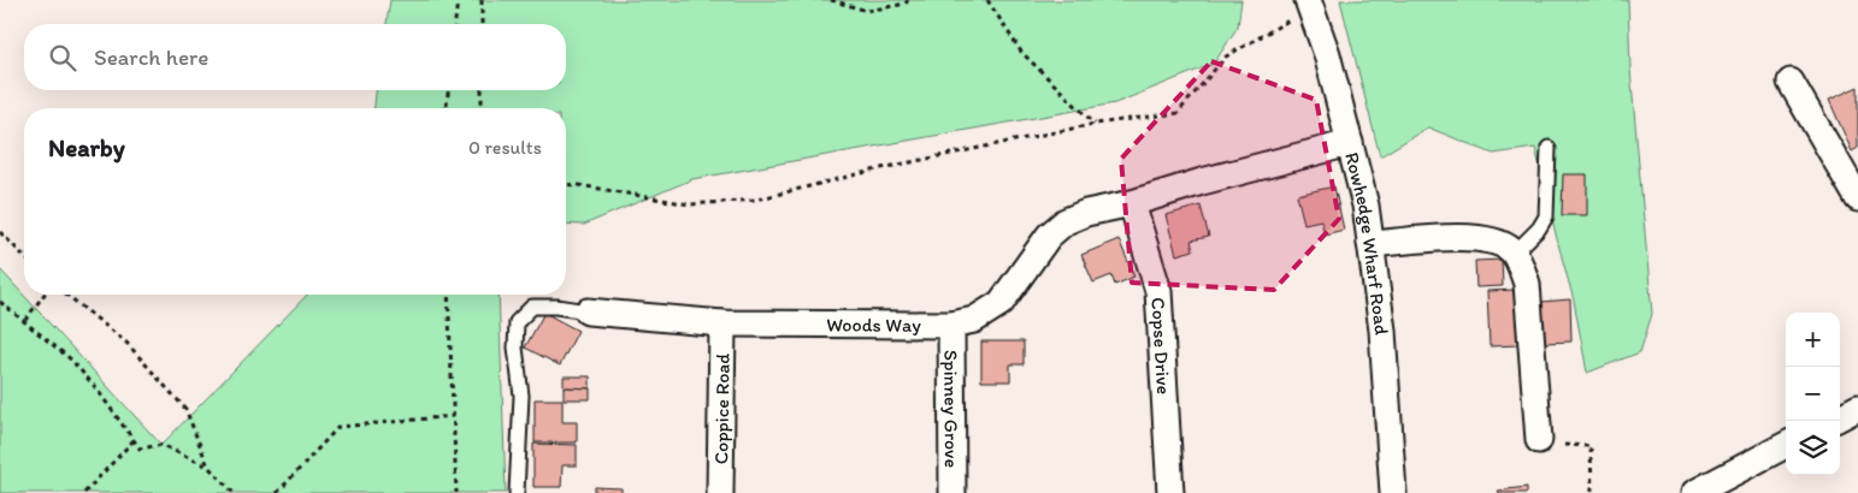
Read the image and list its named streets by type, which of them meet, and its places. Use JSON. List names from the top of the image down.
{
  "streets": {
    "street": [
      "Rowhedge Wharf Road",
      "Woods Way",
      "Copse Drive",
      "Coppice Road",
      "Spinney Grove"
    ]
  },
  "crossings": [
    ["Rowhedge Wharf Road", "Woods Way"],
    ["Woods Way", "Copse Drive"],
    ["Woods Way", "Coppice Road"],
    ["Woods Way", "Spinney Grove"]
  ],
  "page": {
    "search": "Search here",
    "heading": ["Nearby", "0 results"],
    "map_buttons": ["+", "−"]
  }
}
